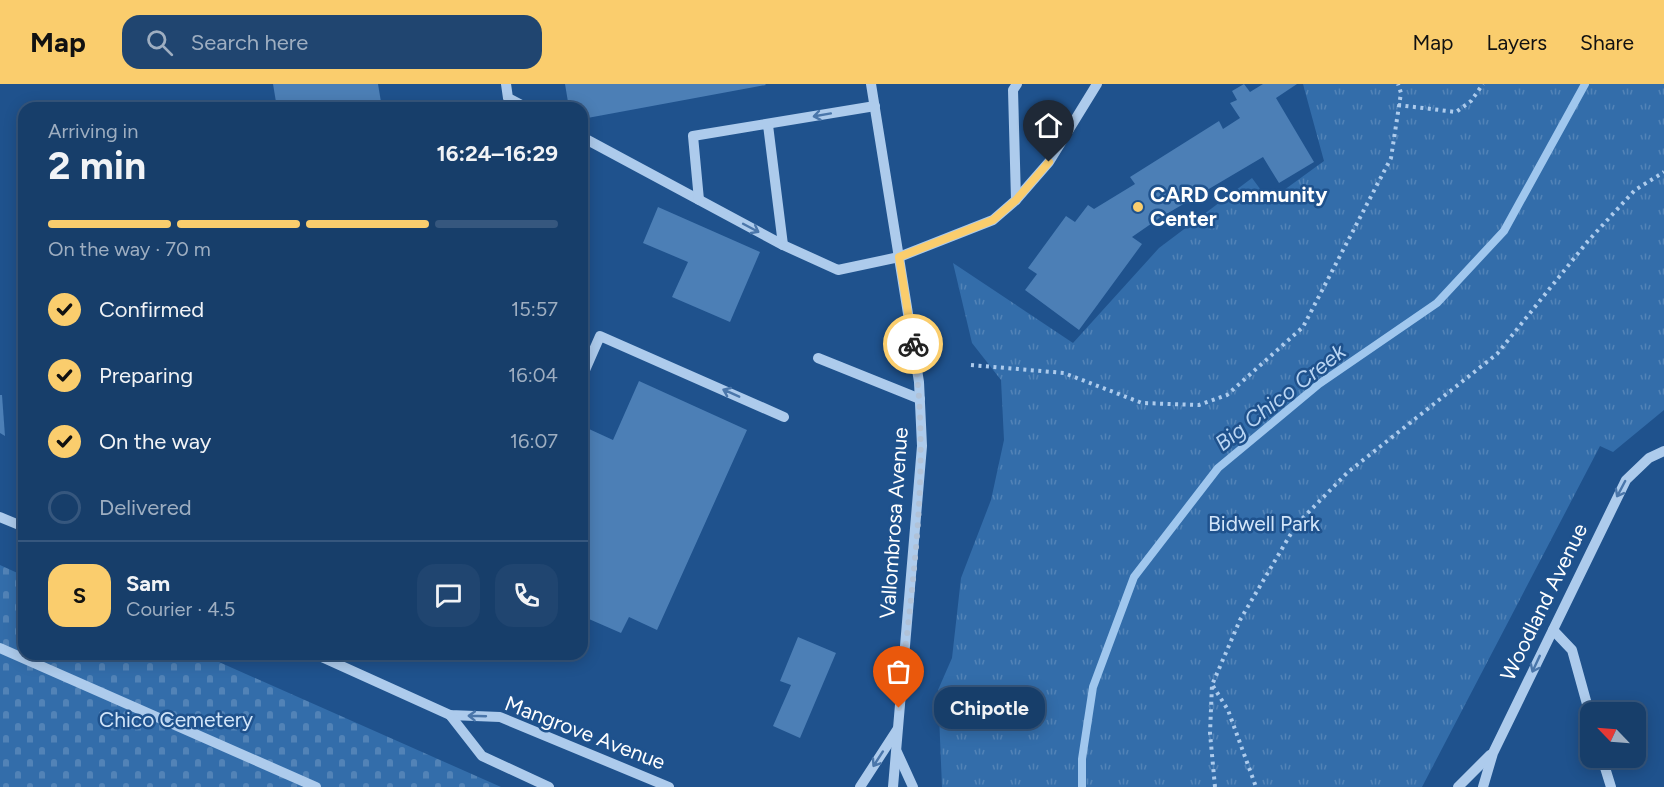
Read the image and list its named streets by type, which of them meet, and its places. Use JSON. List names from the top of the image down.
{
  "streets": {
    "street": ["Vallombrosa Avenue", "Woodland Avenue", "Mangrove Avenue"]
  },
  "one_way": ["Woodland Avenue"],
  "water": ["Big Chico Creek"],
  "parks": ["Bidwell Park", "Chico Cemetery"],
  "places": ["CARD Community Center", "Chipotle"],
  "north": "top left",
  "page": {
    "header": "Map",
    "search": "Search here",
    "nav": ["Map", "Layers", "Share"],
    "heading": ["2 min", "Arriving in", "16:24–16:29"],
    "panel": ["Sam", "Courier · 4.5"],
    "bar": "On the way · 70 m",
    "list": [
      ["Confirmed", "15:57"],
      ["Preparing", "16:04"],
      ["On the way", "16:07"],
      "Delivered"
    ],
    "round": "S",
    "bubble": "Chipotle"
  }
}
